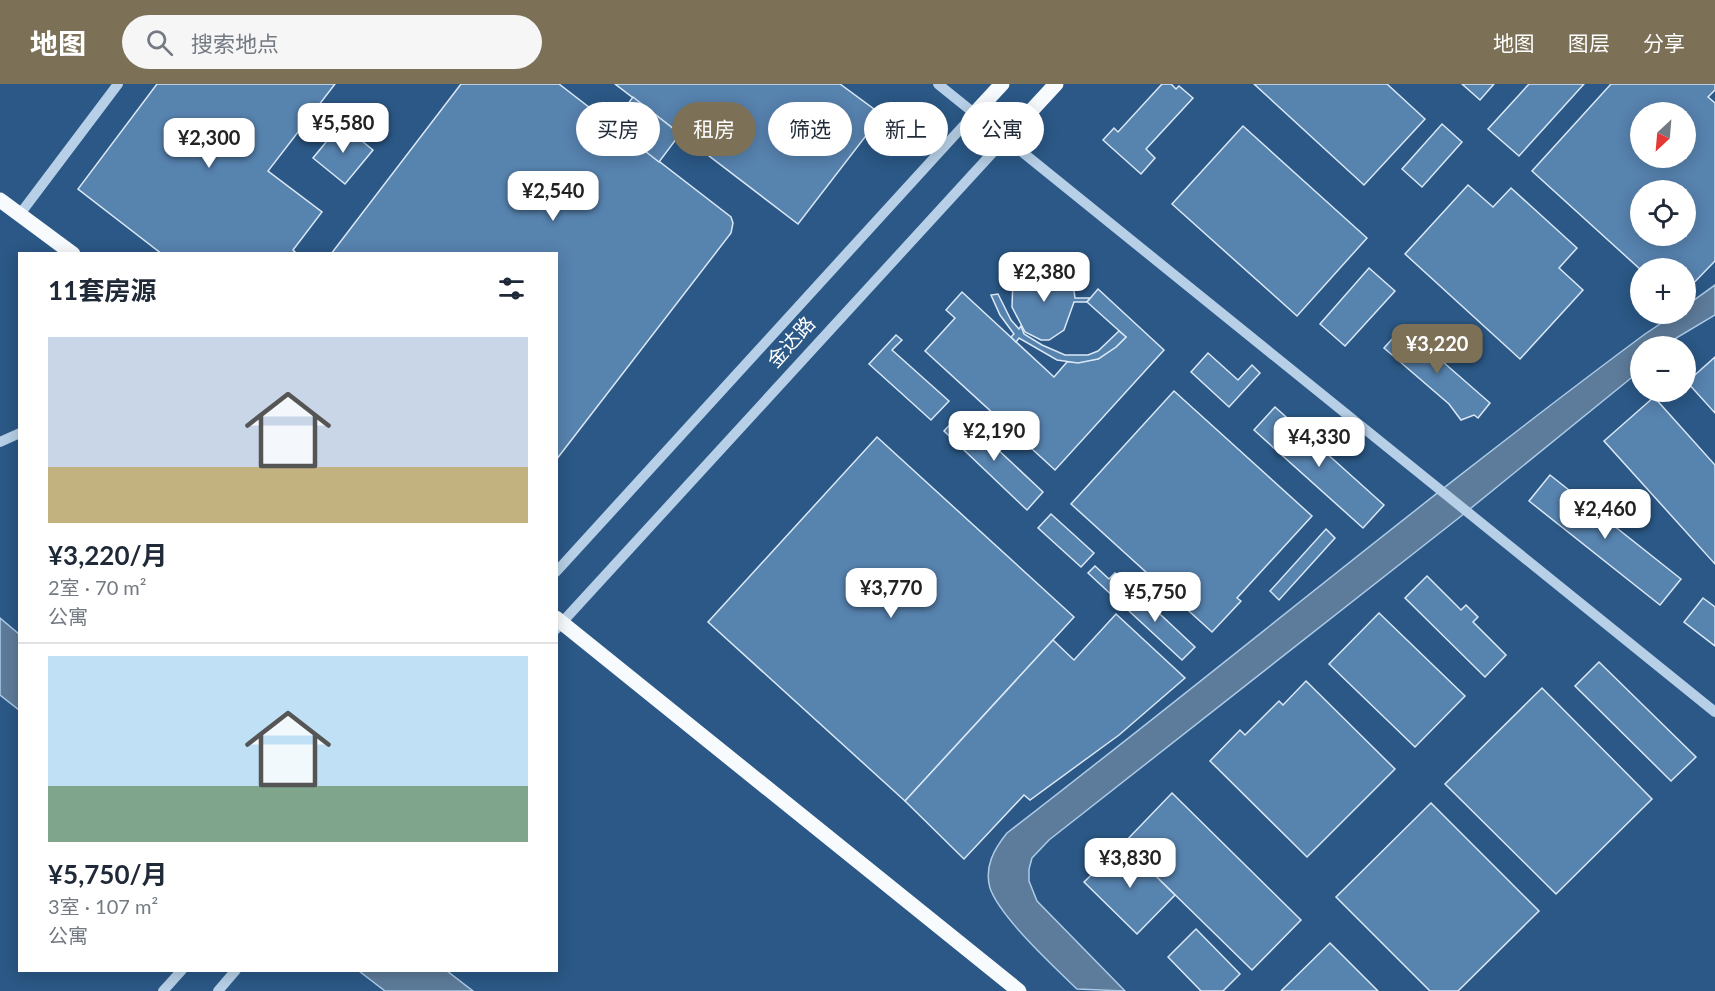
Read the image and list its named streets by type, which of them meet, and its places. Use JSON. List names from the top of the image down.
{
  "streets": {
    "main road": ["金达路"]
  },
  "north": "bottom left",
  "page": {
    "header": "地图",
    "search": "搜索地点",
    "nav": ["地图", "图层", "分享"],
    "map_buttons": ["+", "−"],
    "chip": [
      "买房",
      "租房",
      "筛选",
      "新上",
      "公寓"
    ],
    "price": [
      "¥5,580",
      "¥2,300",
      "¥2,540",
      "¥2,380",
      "¥3,220",
      "¥2,190",
      "¥4,330",
      "¥2,460",
      "¥3,770",
      "¥5,750",
      "¥3,830"
    ],
    "heading": "11套房源",
    "list": [
      {
        "name": "¥3,220/月",
        "note": "2室 · 70 m² · 公寓"
      },
      {
        "name": "¥5,750/月",
        "note": "3室 · 107 m² · 公寓"
      }
    ]
  }
}
